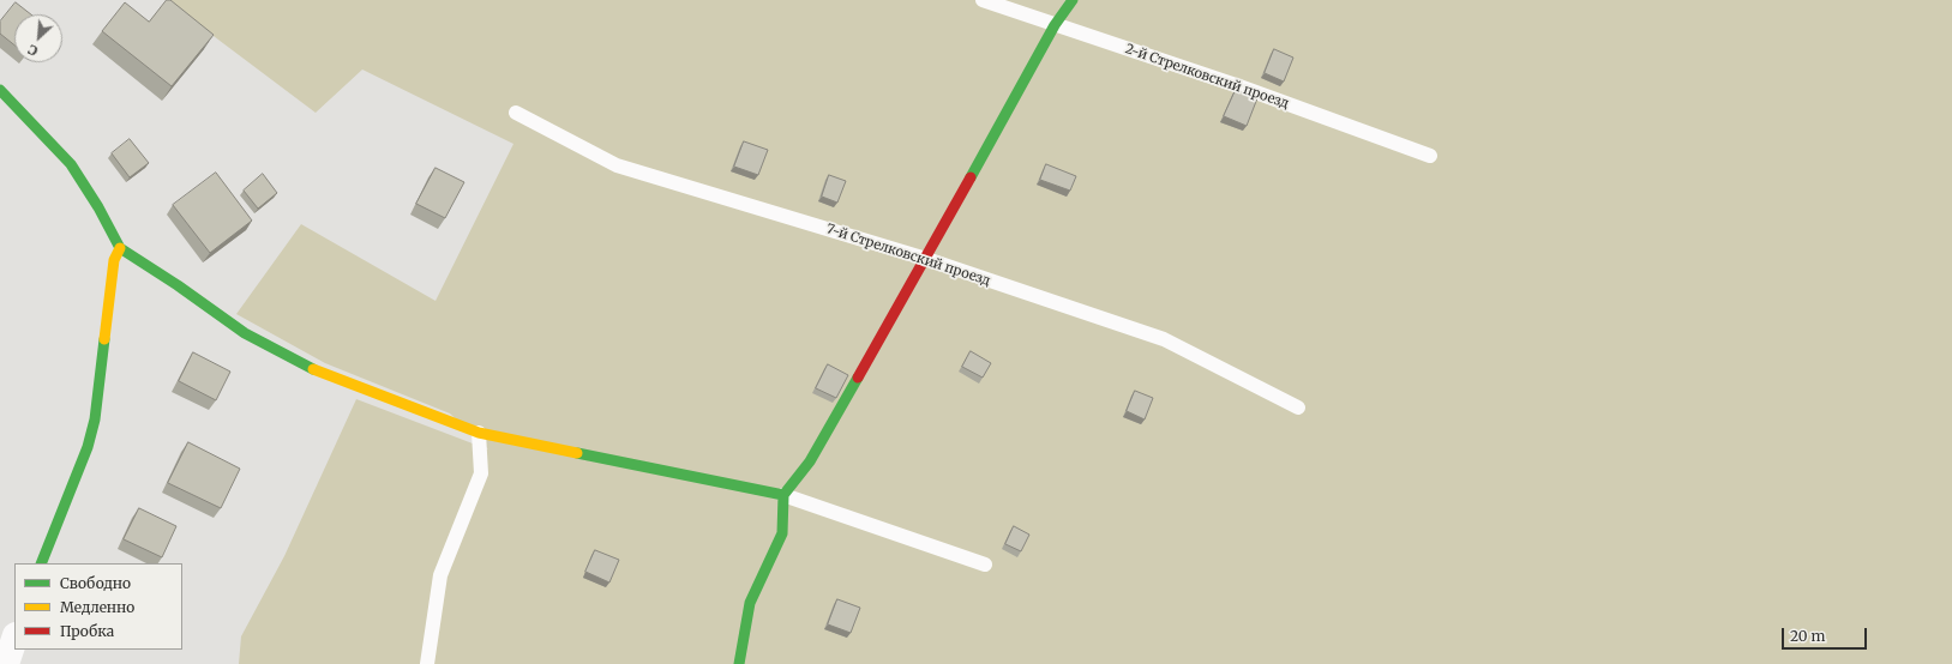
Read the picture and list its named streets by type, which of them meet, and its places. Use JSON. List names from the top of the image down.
{
  "streets": {
    "lane": ["2-й Стрелковский проезд", "7-й Стрелковский проезд"]
  },
  "legend": ["Свободно", "Медленно", "Пробка"],
  "scale_bar": "20 m",
  "north": "bottom left"
}
